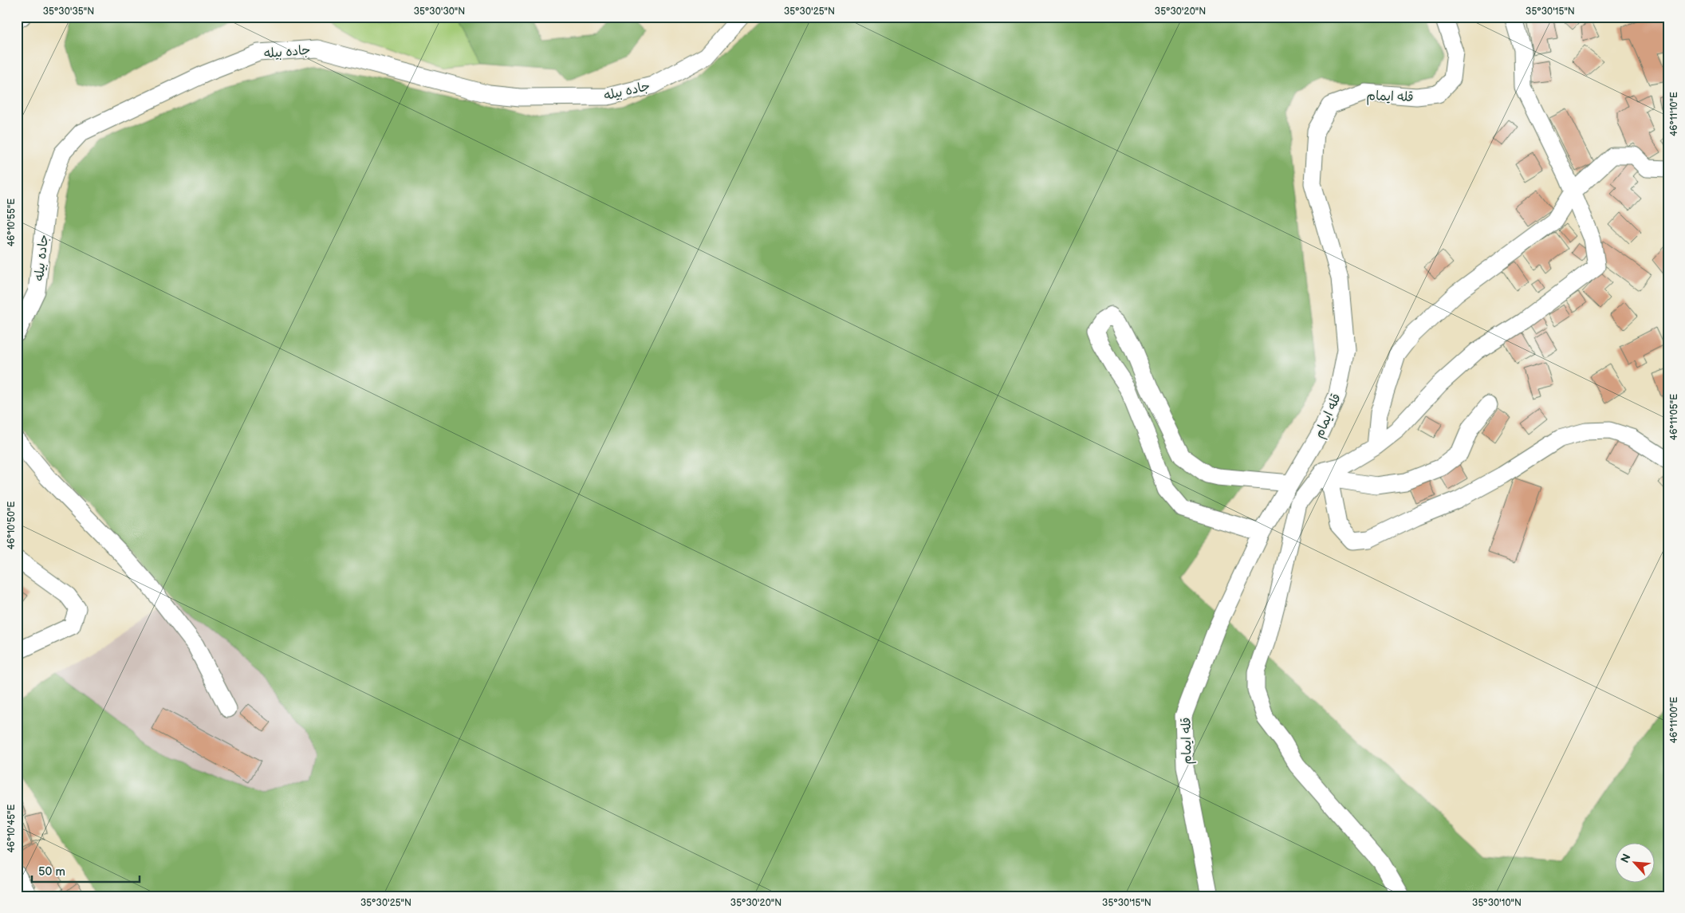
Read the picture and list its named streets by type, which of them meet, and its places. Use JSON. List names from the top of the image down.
{
  "streets": {
    "street": ["جاده بیله", "قله ایمام"]
  },
  "scale_bar": "50 m",
  "north": "top left",
  "coordinates": [
    "35°30'35\"N",
    "35°30'30\"N",
    "35°30'25\"N",
    "35°30'20\"N",
    "35°30'15\"N",
    "46°11'10\"E",
    "46°10'55\"E",
    "46°11'05\"E",
    "46°10'50\"E",
    "46°11'00\"E",
    "46°10'45\"E",
    "35°30'10\"N"
  ]
}
